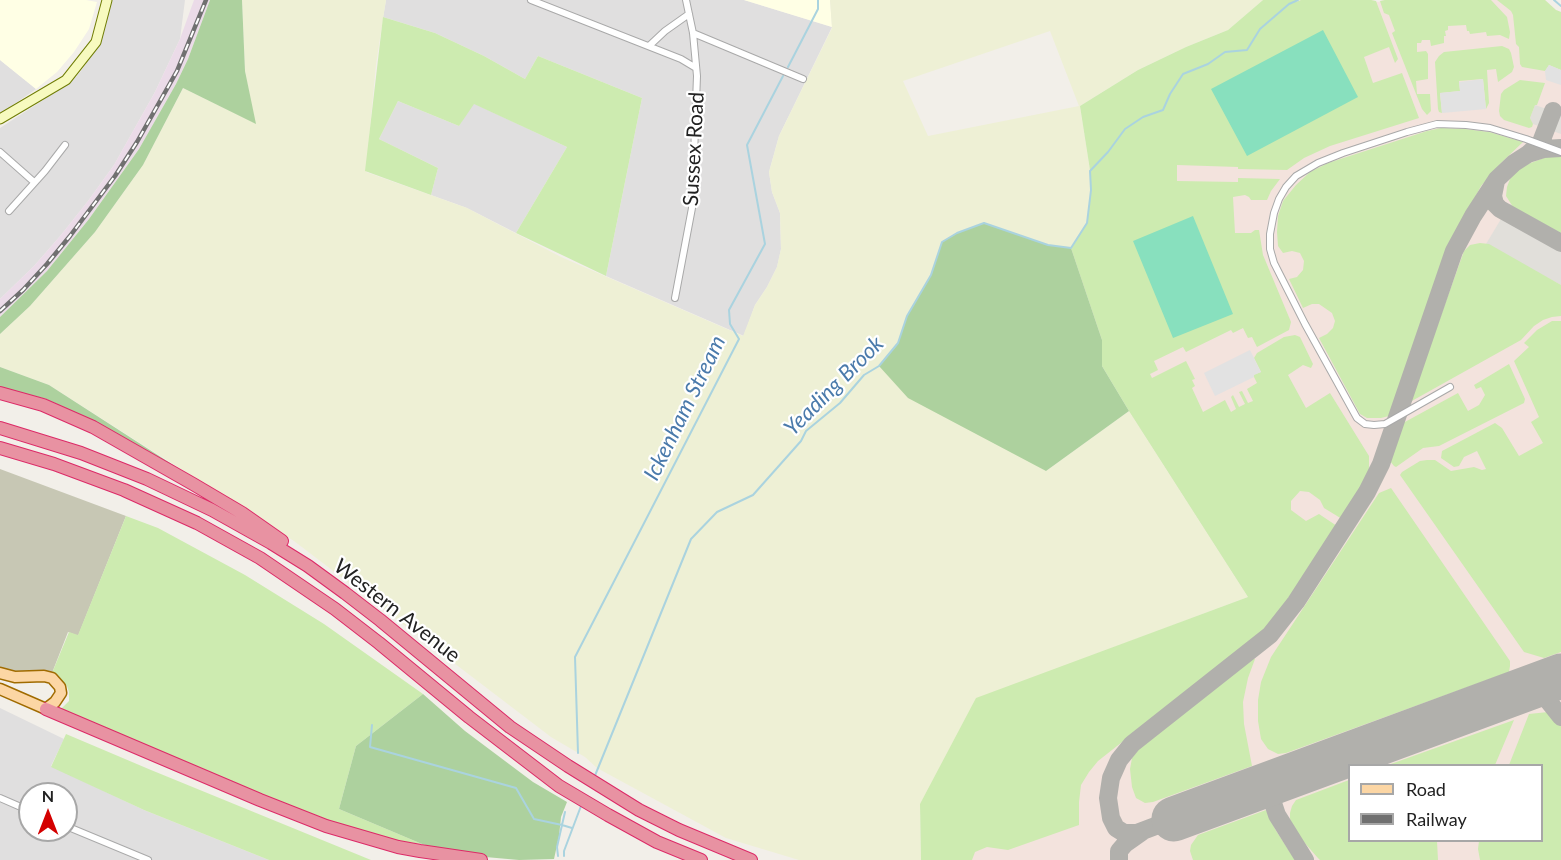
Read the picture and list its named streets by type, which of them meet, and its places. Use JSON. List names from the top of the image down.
{
  "streets": {
    "highway": ["Western Avenue"],
    "street": ["Sussex Road"]
  },
  "water": ["Yeading Brook", "Ickenham Stream"],
  "legend": ["Road", "Railway"],
  "north": "top"
}
